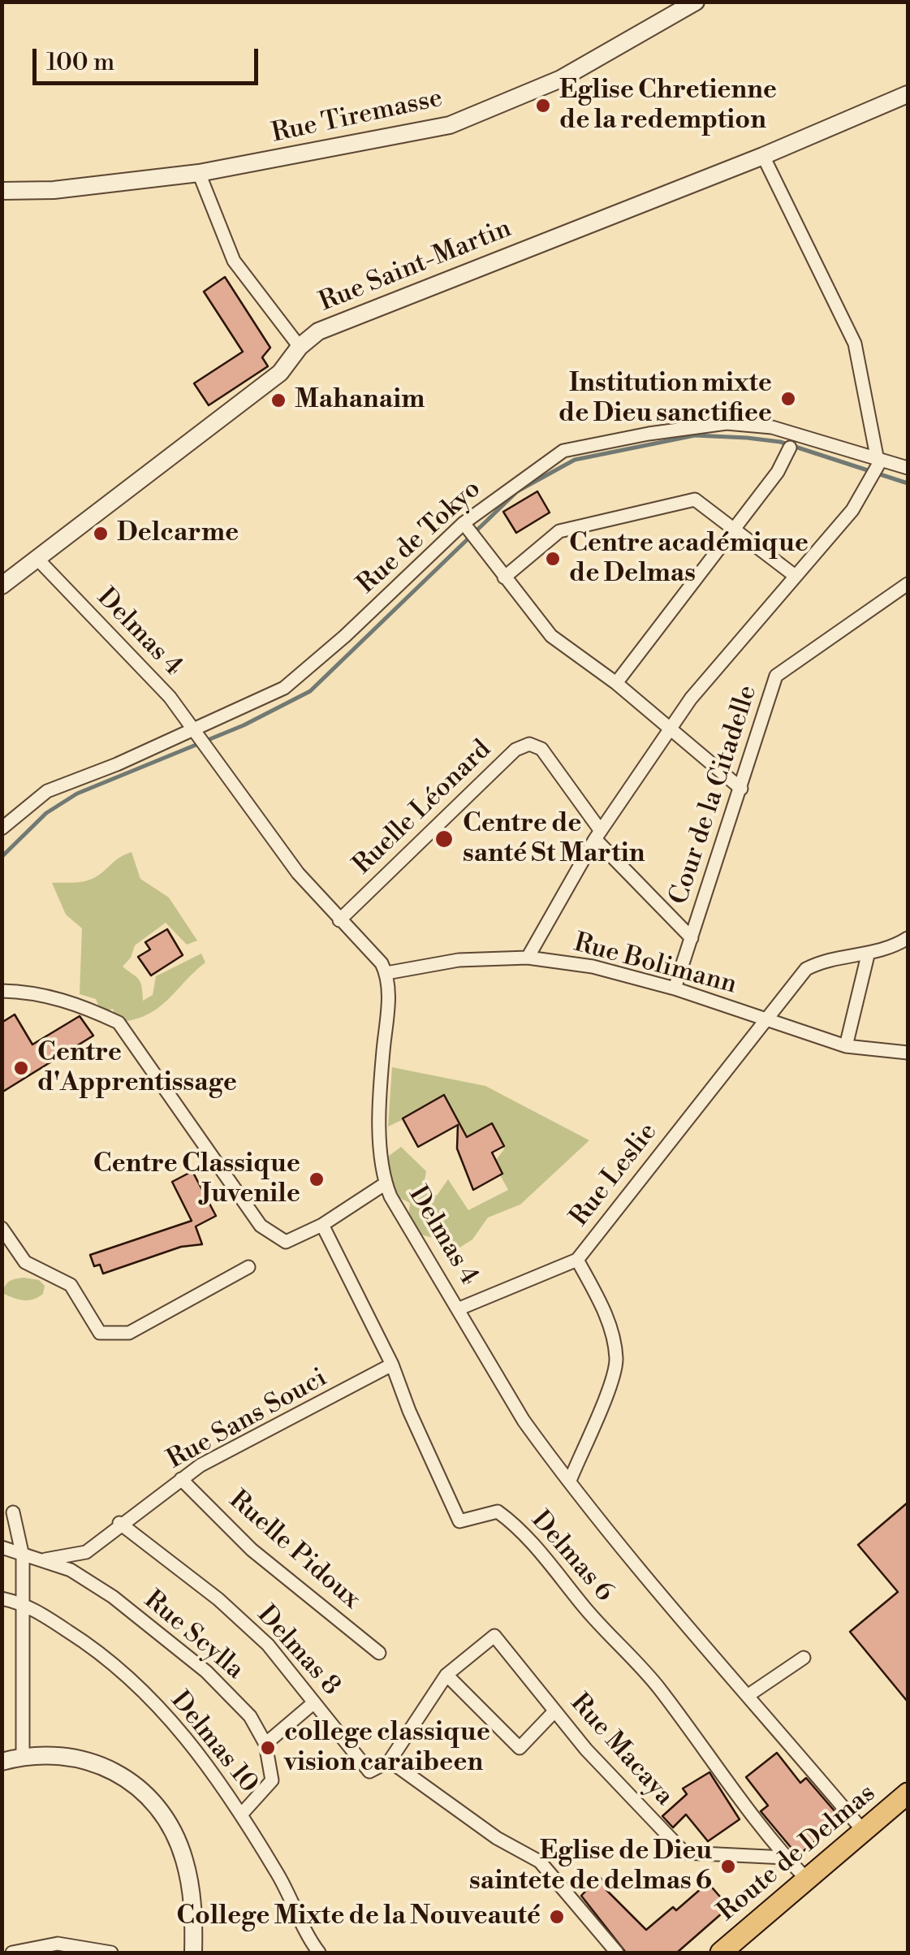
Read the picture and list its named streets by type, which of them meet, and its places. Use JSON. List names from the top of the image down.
{
  "streets": {
    "main road": ["Route de Delmas"],
    "street": [
      "Rue Tiremasse",
      "Rue Saint-Martin",
      "Rue de Tokyo",
      "Delmas 4",
      "Cour de la Citadelle",
      "Ruelle Léonard",
      "Rue Bolimann",
      "Rue Leslie",
      "Rue Sans Souci",
      "Ruelle Pidoux",
      "Delmas 6",
      "Rue Scylla",
      "Delmas 8",
      "Delmas 10",
      "Rue Macaya"
    ]
  },
  "crossings": [
    ["Rue Saint-Martin", "Delmas 4"],
    ["Rue de Tokyo", "Delmas 4"],
    ["Delmas 4", "Ruelle Léonard"],
    ["Delmas 4", "Rue Bolimann"],
    ["Delmas 4", "Rue Leslie"],
    ["Delmas 4", "Route de Delmas"],
    ["Cour de la Citadelle", "Ruelle Léonard"],
    ["Cour de la Citadelle", "Rue Bolimann"],
    ["Rue Bolimann", "Rue Leslie"],
    ["Rue Sans Souci", "Ruelle Pidoux"],
    ["Rue Sans Souci", "Delmas 6"],
    ["Rue Sans Souci", "Rue Scylla"],
    ["Rue Sans Souci", "Delmas 8"],
    ["Delmas 6", "Rue Macaya"],
    ["Delmas 6", "Route de Delmas"],
    ["Rue Scylla", "Delmas 10"]
  ],
  "places": [
    "Eglise Chretienne de la redemption",
    "Institution mixte de Dieu sanctifiee",
    "Mahanaim",
    "Delcarme",
    "Centre académique de Delmas",
    "Centre de santé St Martin",
    "Centre d'Apprentissage",
    "Centre Classique Juvenile",
    "college classique vision caraibeen",
    "Eglise de Dieu saintete de delmas 6",
    "College Mixte de la Nouveauté"
  ],
  "scale_bar": "100 m"
}
